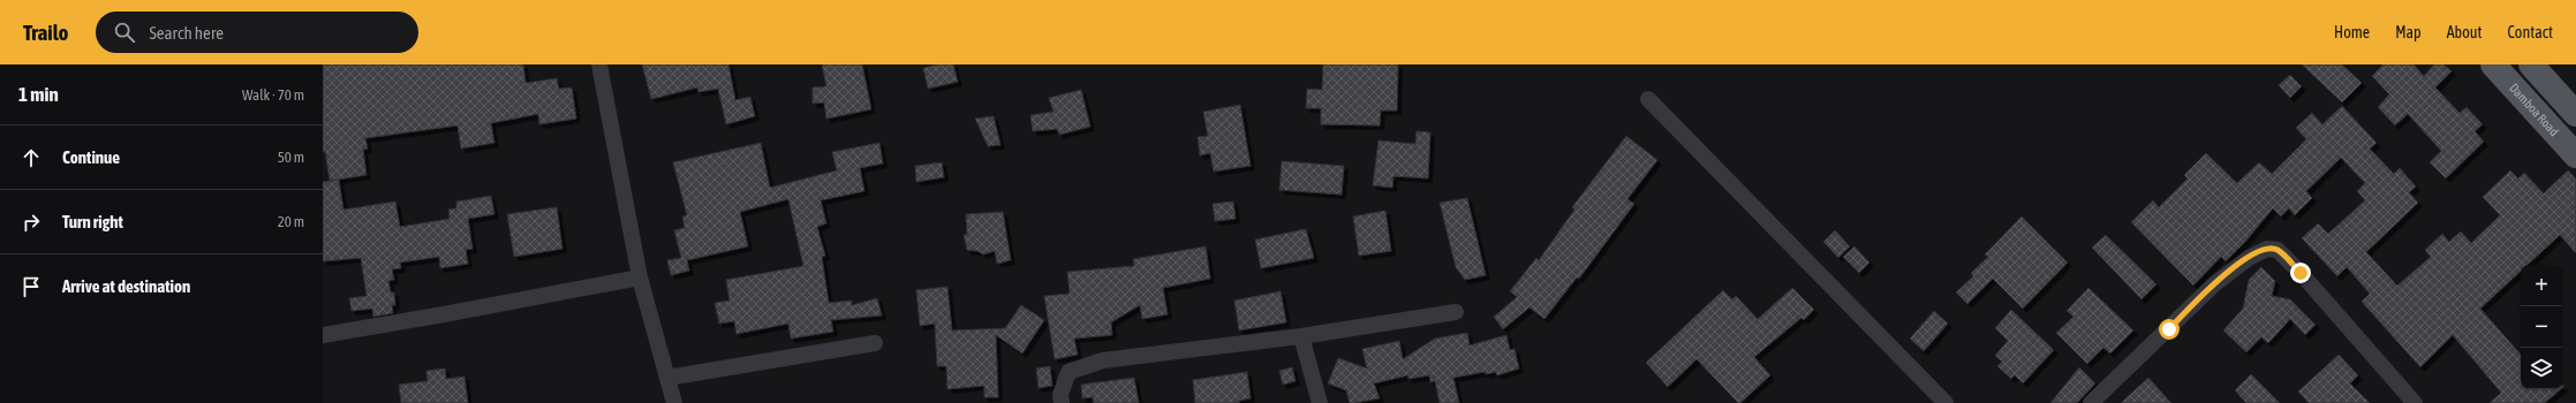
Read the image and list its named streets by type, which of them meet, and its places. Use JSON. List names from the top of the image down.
{
  "streets": {
    "main road": ["Damboa Road"]
  },
  "page": {
    "header": "Trailo",
    "search": "Search here",
    "nav": [
      "Home",
      "Map",
      "About",
      "Contact"
    ],
    "heading": ["1 min", "Walk · 70 m"],
    "list": [
      ["Continue", "50 m"],
      ["Turn right", "20 m"],
      "Arrive at destination"
    ],
    "map_buttons": ["+", "−"]
  }
}
